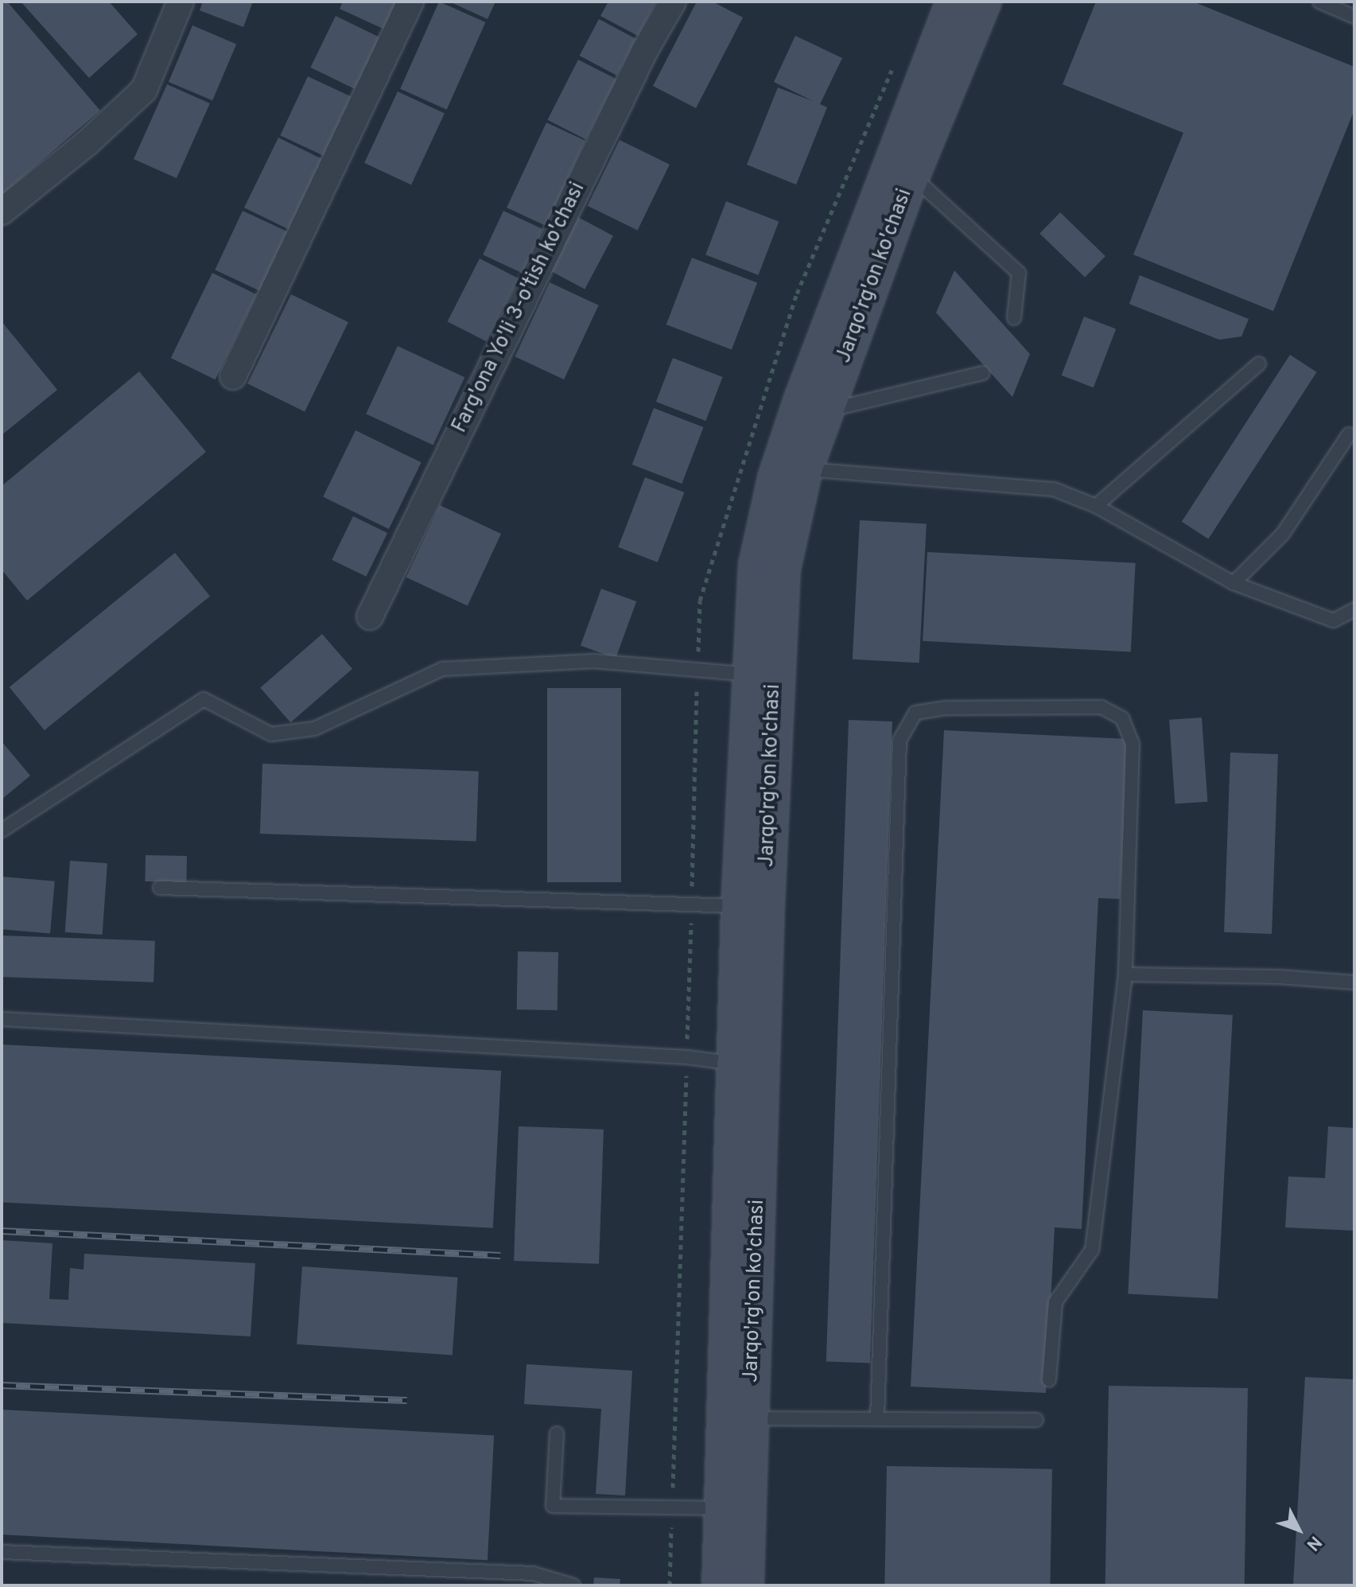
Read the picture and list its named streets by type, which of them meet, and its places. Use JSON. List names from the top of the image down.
{
  "streets": {
    "main road": ["Jarqo'rg'on ko'chasi"],
    "street": ["Farg'ona Yo'li 3-o'tish ko'chasi"]
  },
  "north": "bottom right"
}
